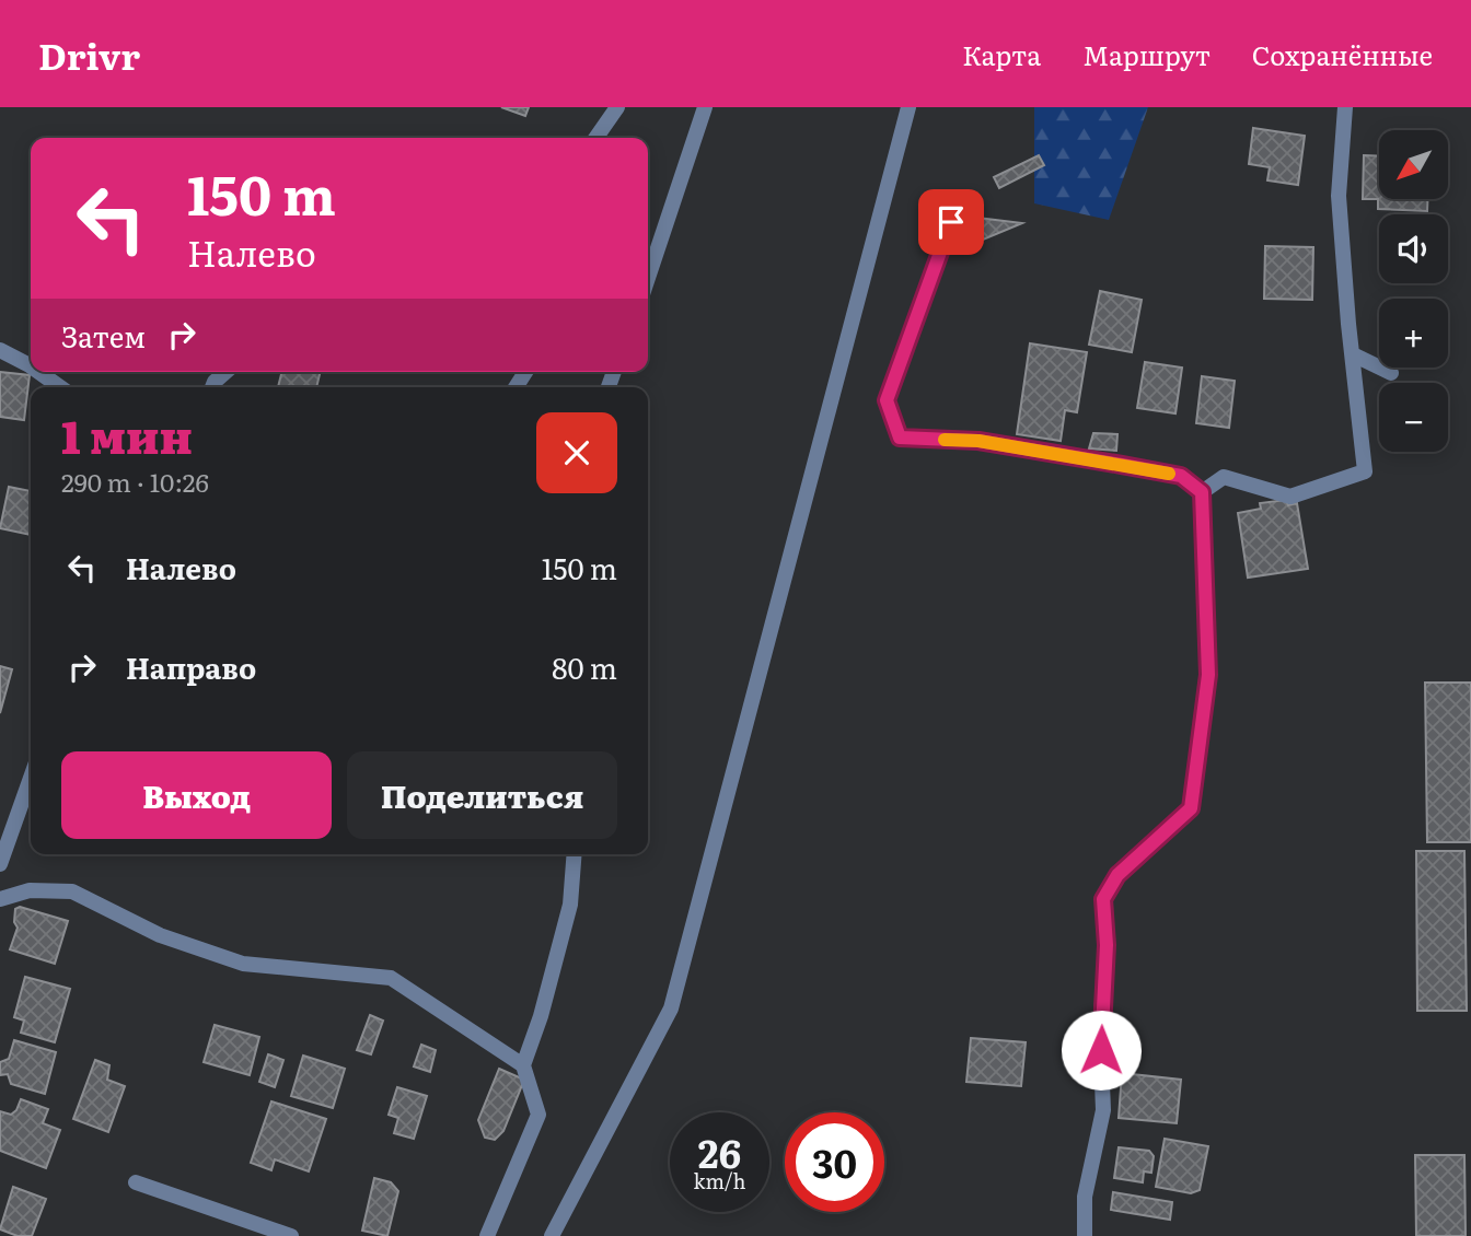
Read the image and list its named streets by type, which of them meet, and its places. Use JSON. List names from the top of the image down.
{
  "north": "bottom left",
  "page": {
    "header": "Drivr",
    "nav": ["Карта", "Маршрут", "Сохранённые"],
    "map_buttons": ["+", "−"],
    "turn": ["150 m", "Налево"],
    "then": "Затем",
    "heading": ["1 мин", "290 m · 10:26"],
    "list": [
      {
        "name": "Налево",
        "value": "150 m"
      },
      {
        "name": "Направо",
        "value": "80 m"
      }
    ],
    "buttons": ["Выход", "Поделиться"],
    "speed": "26 km/h",
    "limit": "30"
  }
}
